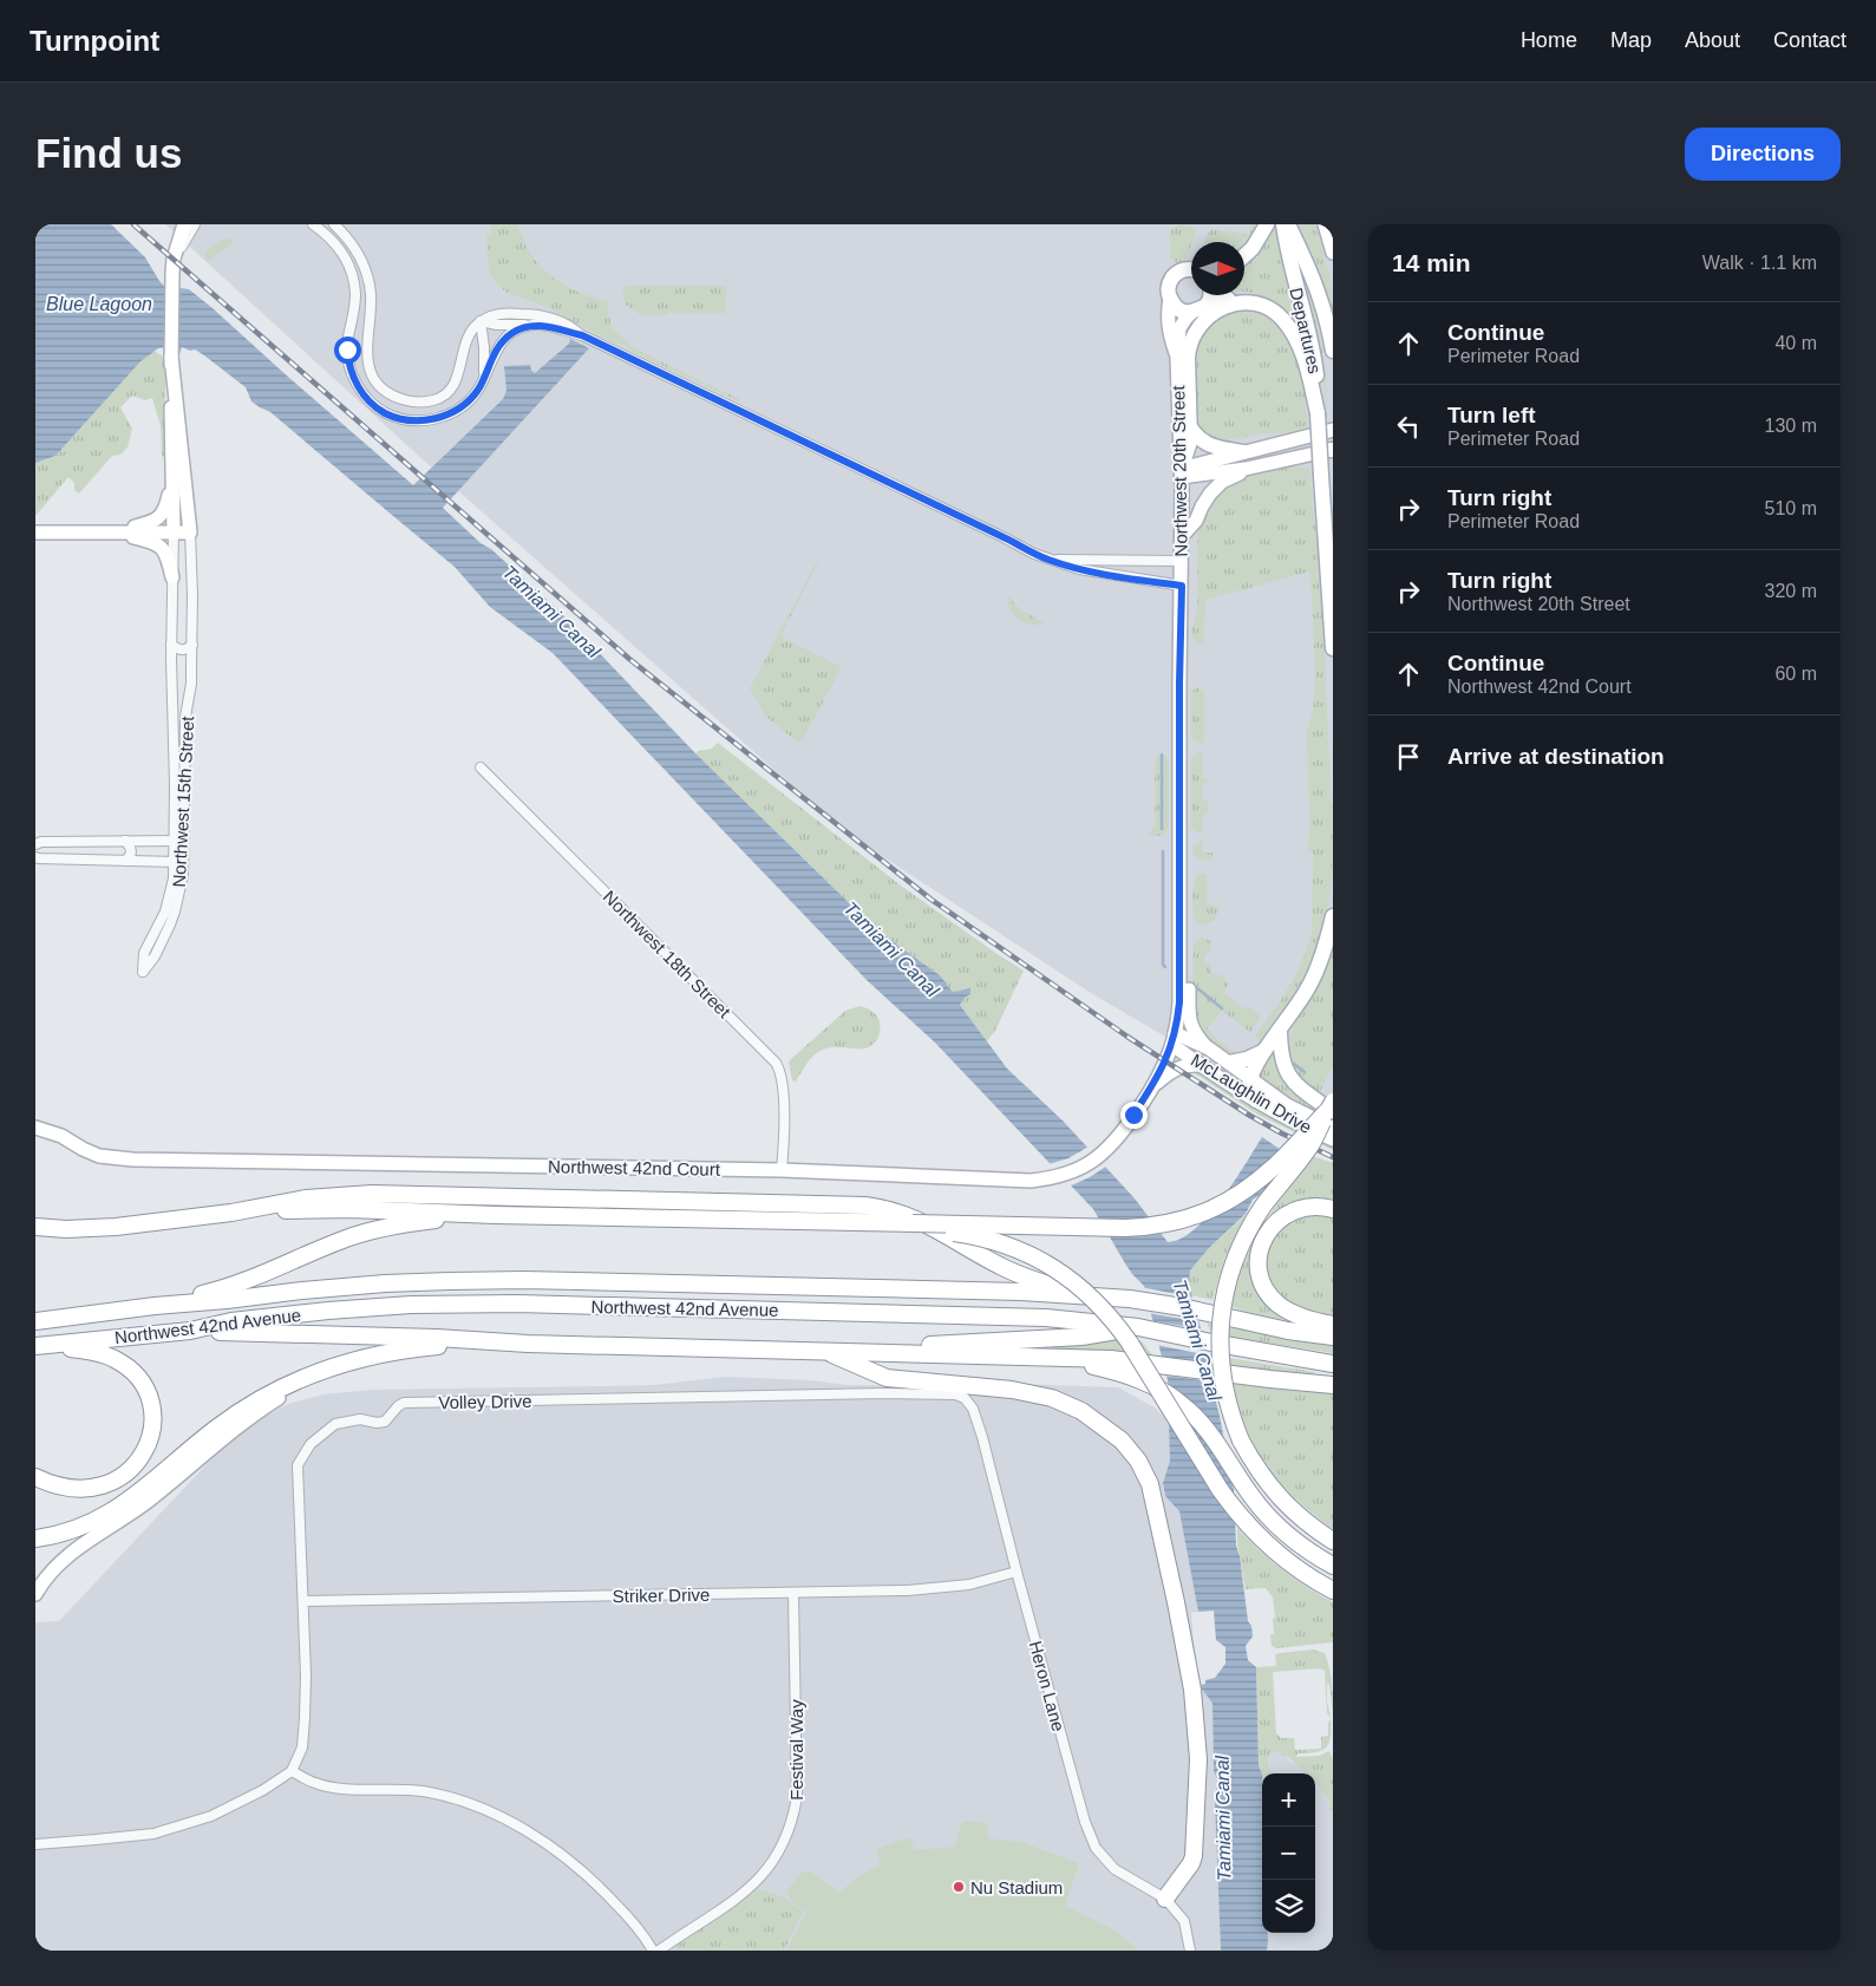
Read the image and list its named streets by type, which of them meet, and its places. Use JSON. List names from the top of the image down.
{
  "streets": {
    "highway": ["Northwest 42nd Avenue"],
    "main road": ["Departures"],
    "street": [
      "Northwest 20th Street",
      "Northwest 15th Street",
      "Northwest 18th Street",
      "McLaughlin Drive",
      "Northwest 42nd Court",
      "Volley Drive",
      "Striker Drive",
      "Heron Lane",
      "Festival Way"
    ]
  },
  "crossings": [
    ["Northwest 20th Street", "McLaughlin Drive"],
    ["Northwest 20th Street", "Northwest 42nd Court"],
    ["Northwest 18th Street", "Northwest 42nd Court"],
    ["McLaughlin Drive", "Northwest 42nd Court"],
    ["Volley Drive", "Striker Drive"],
    ["Volley Drive", "Heron Lane"],
    ["Striker Drive", "Heron Lane"],
    ["Striker Drive", "Festival Way"]
  ],
  "water": ["Blue Lagoon", "Tamiami Canal"],
  "places": ["Nu Stadium"],
  "north": "right",
  "page": {
    "header": "Turnpoint",
    "nav": [
      "Home",
      "Map",
      "About",
      "Contact"
    ],
    "buttons": "Directions",
    "title": "Find us",
    "heading": ["14 min", "Walk · 1.1 km"],
    "list": [
      ["Continue", "Perimeter Road", "40 m"],
      ["Turn left", "Perimeter Road", "130 m"],
      ["Turn right", "Perimeter Road", "510 m"],
      ["Turn right", "Northwest 20th Street", "320 m"],
      ["Continue", "Northwest 42nd Court", "60 m"],
      "Arrive at destination"
    ],
    "map_buttons": ["+", "−"]
  }
}
